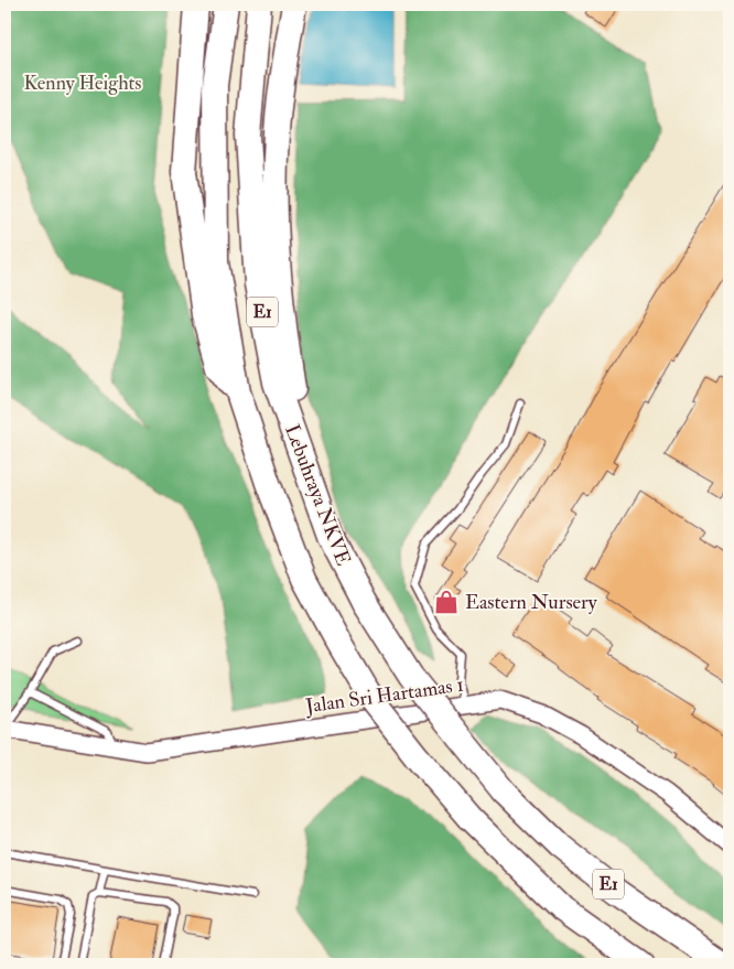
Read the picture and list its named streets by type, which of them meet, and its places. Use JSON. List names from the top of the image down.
{
  "streets": {
    "highway": ["E1", "Lebuhraya NKVE"],
    "street": ["Jalan Sri Hartamas 1"]
  },
  "parks": ["Kenny Heights"],
  "places": {
    "shop": ["Eastern Nursery"]
  }
}
